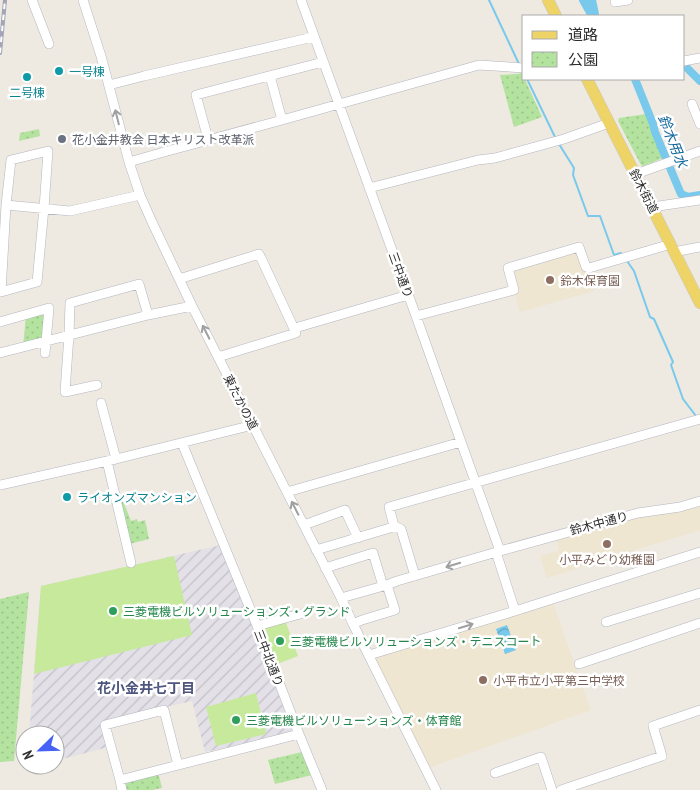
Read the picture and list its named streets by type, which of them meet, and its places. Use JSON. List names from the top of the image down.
{
  "streets": {
    "main road": ["鈴木街道"],
    "street": [
      "三中通り",
      "東たかの道",
      "鈴木中通り",
      "三中北通り"
    ]
  },
  "crossings": [
    ["三中通り", "鈴木中通り"],
    ["東たかの道", "鈴木中通り"]
  ],
  "districts": ["花小金井七丁目"],
  "water": ["鈴木用水"],
  "places": [
    "一号棟",
    "二号棟",
    "花小金井教会 日本キリスト改革派",
    "鈴木保育園",
    "ライオンズマンション",
    "小平みどり幼稚園",
    "三菱電機ビルソリューションズ・グランド",
    "三菱電機ビルソリューションズ・テニスコート",
    "小平市立小平第三中学校",
    "三菱電機ビルソリューションズ・体育館"
  ],
  "legend": ["道路", "公園"],
  "north": "bottom left"
}
